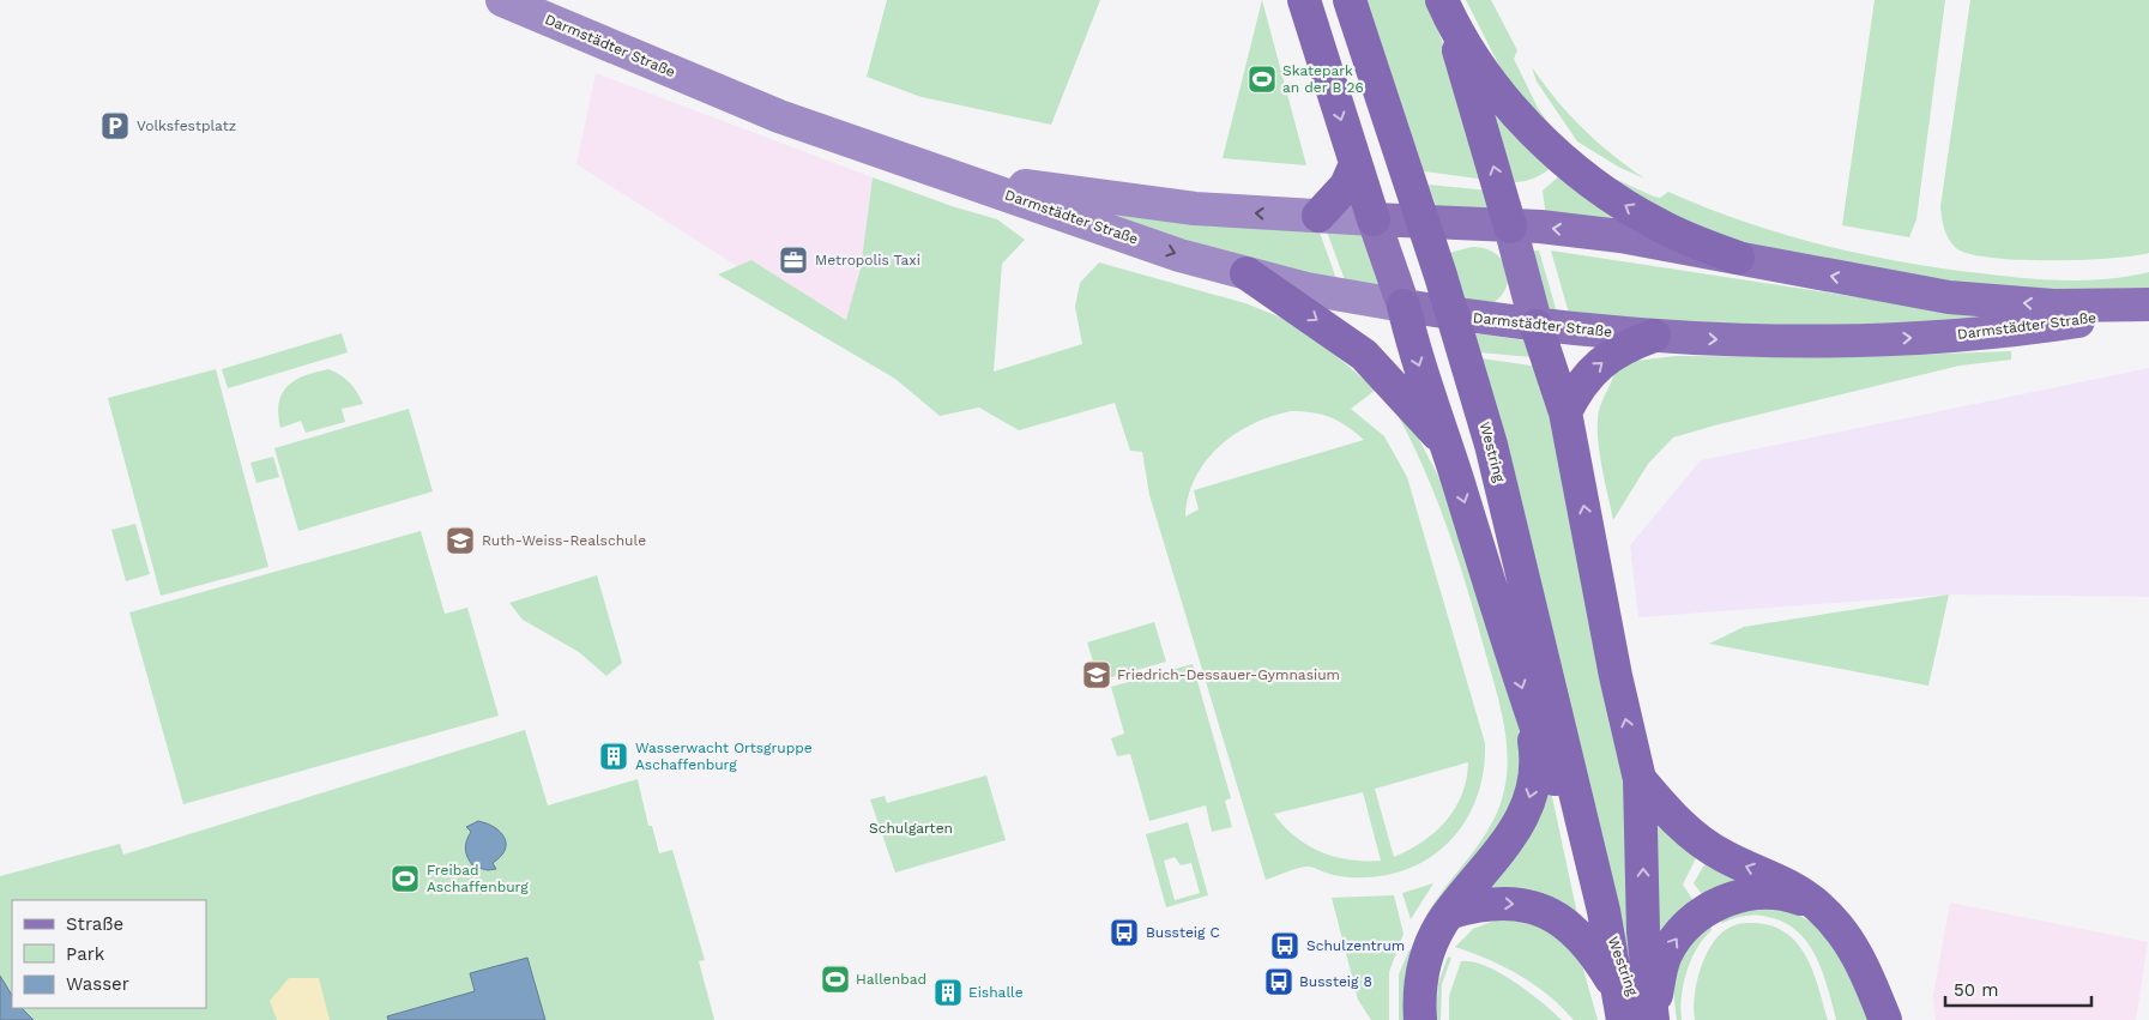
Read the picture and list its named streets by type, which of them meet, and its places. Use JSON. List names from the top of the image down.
{
  "streets": {
    "highway": ["Westring"],
    "main road": ["Darmstädter Straße"]
  },
  "parks": ["Schulgarten"],
  "places": {
    "sports": ["Skatepark an der B 26", "Freibad Aschaffenburg", "Hallenbad"],
    "parking": ["Volksfestplatz"],
    "office": ["Metropolis Taxi"],
    "school or university": ["Ruth-Weiss-Realschule", "Friedrich-Dessauer-Gymnasium"],
    "building": ["Wasserwacht Ortsgruppe Aschaffenburg", "Eishalle"],
    "bus stop": ["Bussteig C", "Schulzentrum", "Bussteig 8"]
  },
  "legend": ["Straße", "Park", "Wasser"],
  "scale_bar": "50 m"
}
